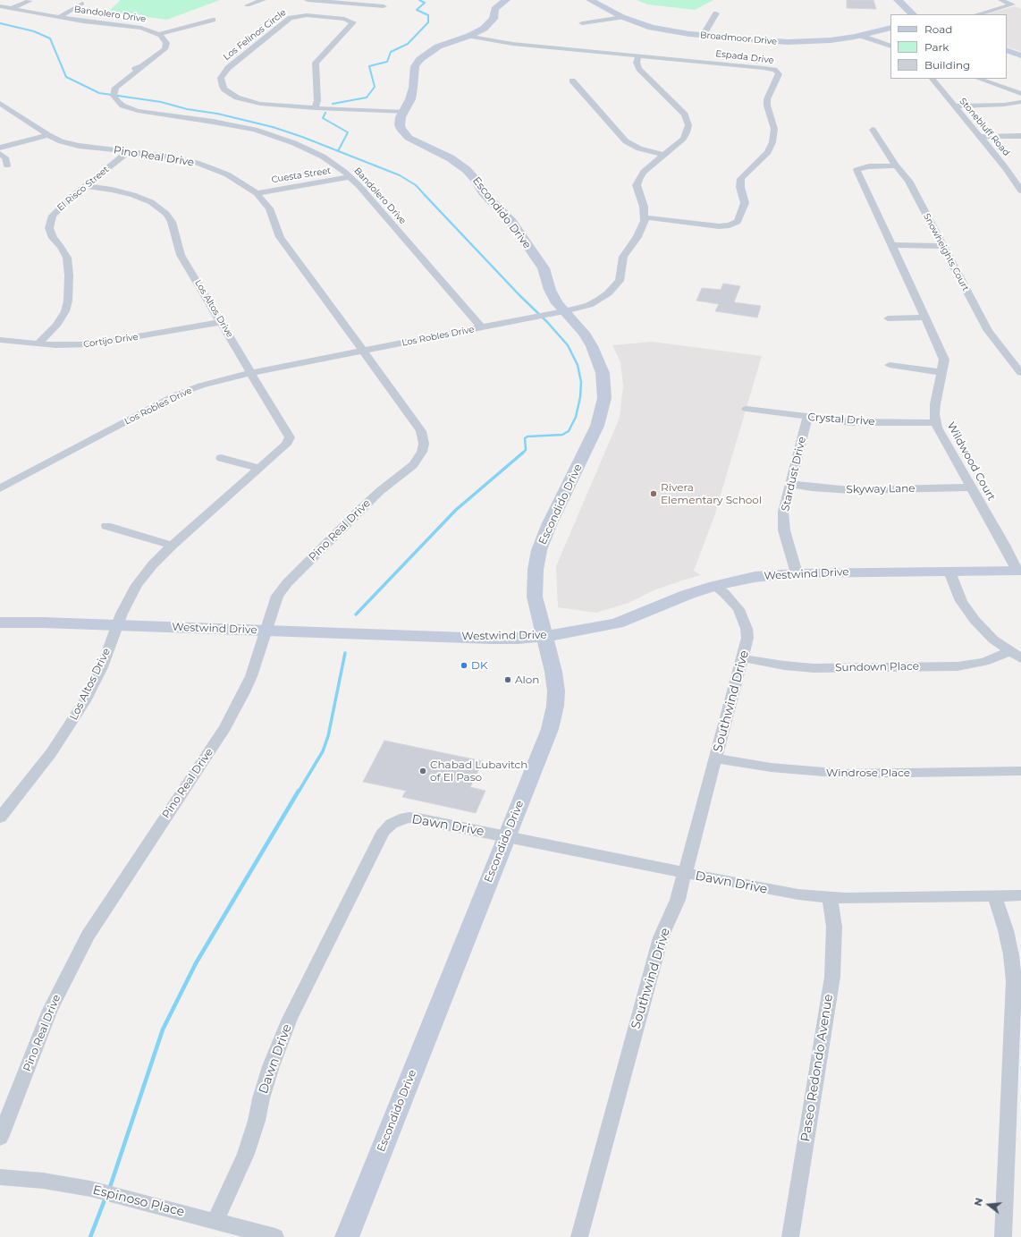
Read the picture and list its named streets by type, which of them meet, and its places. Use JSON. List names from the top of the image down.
{
  "streets": {
    "street": [
      "Bandolero Drive",
      "Los Felinos Circle",
      "Broadmoor Drive",
      "Espada Drive",
      "Stonebluff Road",
      "Pino Real Drive",
      "Cuesta Street",
      "El Risco Street",
      "Escondido Drive",
      "Snowheights Court",
      "Los Altos Drive",
      "Los Robles Drive",
      "Cortijo Drive",
      "Crystal Drive",
      "Wildwood Court",
      "Stardust Drive",
      "Skyway Lane",
      "Westwind Drive",
      "Sundown Place",
      "Southwind Drive",
      "Windrose Place",
      "Dawn Drive",
      "Paseo Redondo Avenue",
      "Espinoso Place"
    ]
  },
  "crossings": [
    ["Bandolero Drive", "Cuesta Street"],
    ["Bandolero Drive", "Los Robles Drive"],
    ["Los Felinos Circle", "Escondido Drive"],
    ["Espada Drive", "Escondido Drive"],
    ["Espada Drive", "Los Robles Drive"],
    ["Pino Real Drive", "Cuesta Street"],
    ["Pino Real Drive", "El Risco Street"],
    ["Pino Real Drive", "Los Robles Drive"],
    ["Pino Real Drive", "Westwind Drive"],
    ["El Risco Street", "Los Altos Drive"],
    ["El Risco Street", "Cortijo Drive"],
    ["Escondido Drive", "Los Robles Drive"],
    ["Escondido Drive", "Westwind Drive"],
    ["Escondido Drive", "Dawn Drive"],
    ["Snowheights Court", "Wildwood Court"],
    ["Los Altos Drive", "Los Robles Drive"],
    ["Los Altos Drive", "Cortijo Drive"],
    ["Los Altos Drive", "Westwind Drive"],
    ["Crystal Drive", "Wildwood Court"],
    ["Crystal Drive", "Stardust Drive"],
    ["Wildwood Court", "Skyway Lane"],
    ["Wildwood Court", "Westwind Drive"],
    ["Stardust Drive", "Skyway Lane"],
    ["Stardust Drive", "Westwind Drive"],
    ["Westwind Drive", "Southwind Drive"],
    ["Sundown Place", "Southwind Drive"],
    ["Southwind Drive", "Windrose Place"],
    ["Southwind Drive", "Dawn Drive"],
    ["Dawn Drive", "Paseo Redondo Avenue"],
    ["Dawn Drive", "Espinoso Place"]
  ],
  "places": [
    "Rivera Elementary School",
    "DK",
    "Alon",
    "Chabad Lubavitch of El Paso"
  ],
  "legend": ["Road", "Park", "Building"],
  "north": "left"
}
